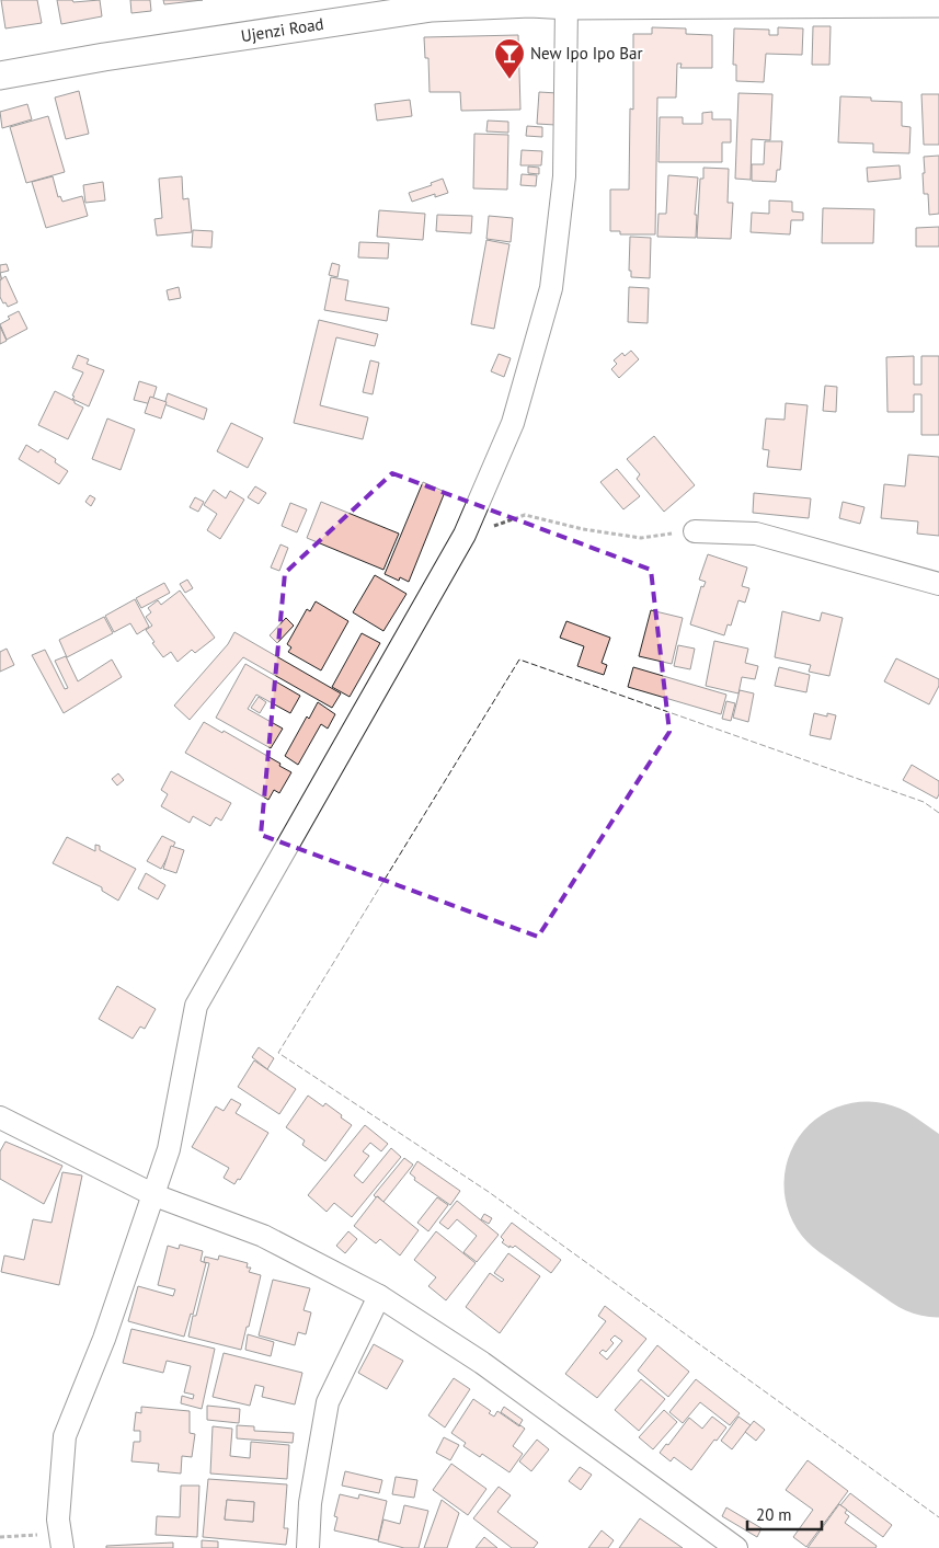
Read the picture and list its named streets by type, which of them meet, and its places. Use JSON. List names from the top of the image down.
{
  "streets": {
    "street": ["Ujenzi Road"]
  },
  "places": {
    "bar": ["New Ipo Ipo Bar"]
  },
  "scale_bar": "20 m"
}
